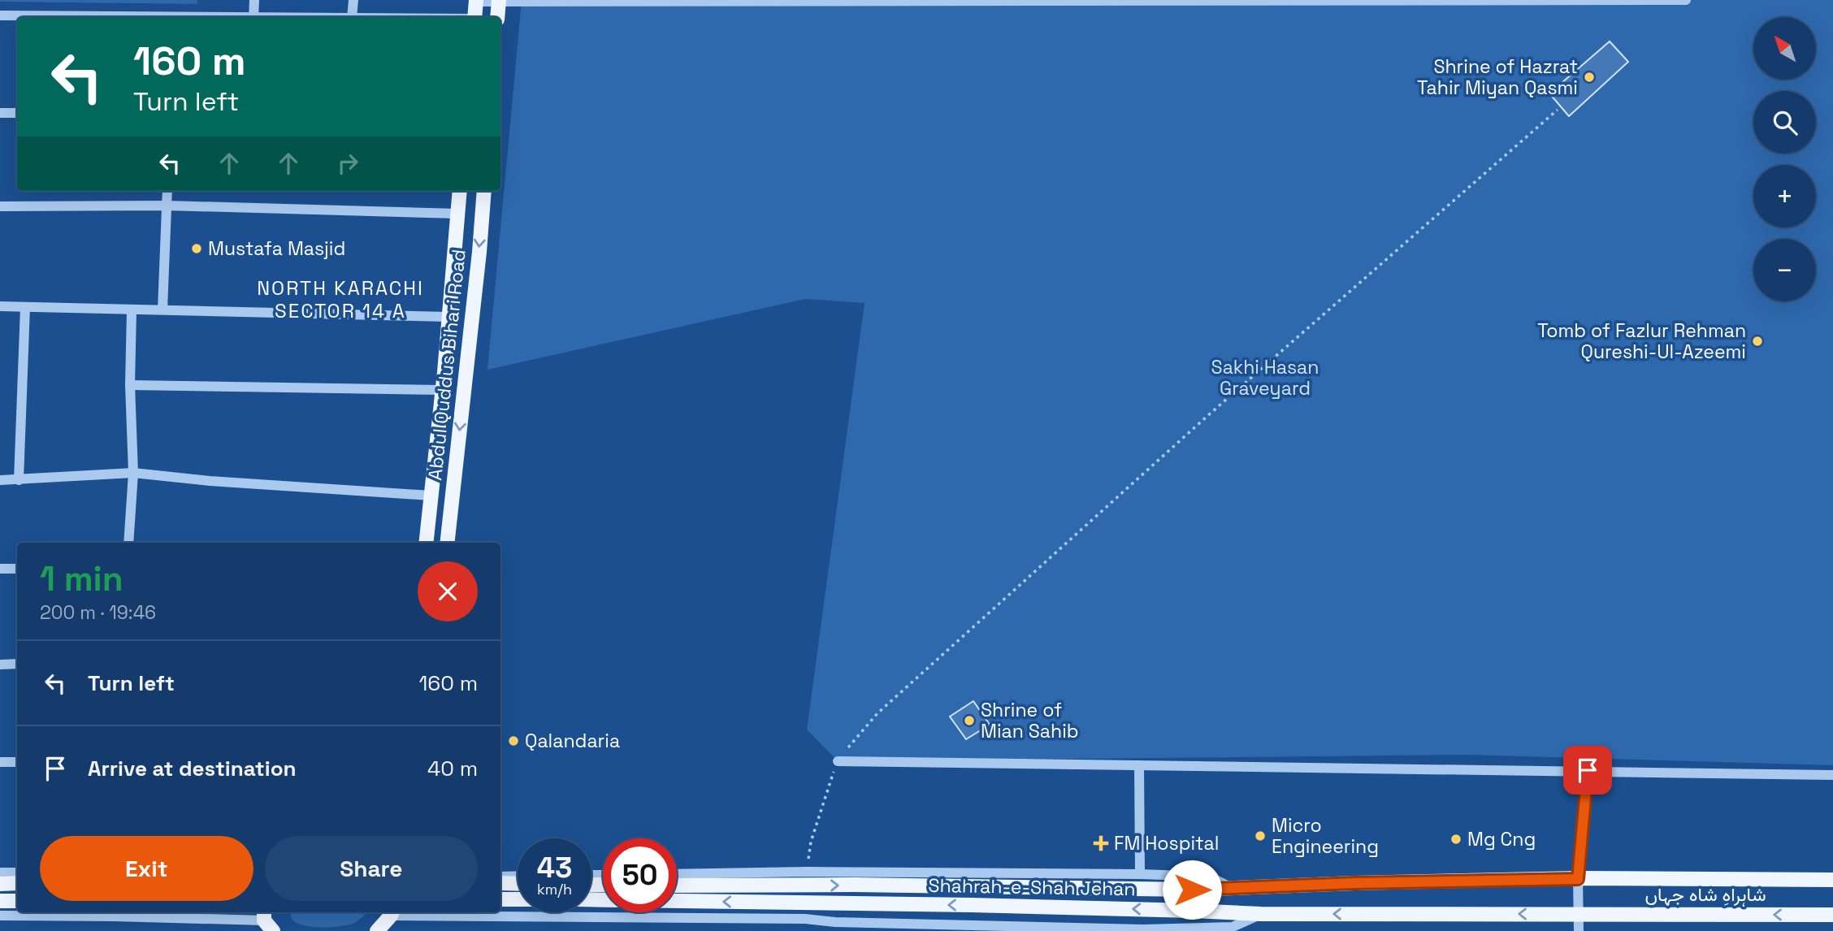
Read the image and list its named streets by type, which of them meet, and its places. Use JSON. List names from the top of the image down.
{
  "streets": {
    "main road": ["Abdul Quddus Bihari Road", "Shahrah-e-Shah Jehan", "شاہراہِ شاہ جہاں"]
  },
  "crossings": [
    ["Shahrah-e-Shah Jehan", "شاہراہِ شاہ جہاں"]
  ],
  "districts": ["NORTH KARACHI SECTOR 14 A"],
  "parks": ["Sakhi Hasan Graveyard"],
  "places": {
    "other": [
      "Shrine of Hazrat Tahir Miyan Qasmi",
      "Mustafa Masjid",
      "Tomb of Fazlur Rehman Qureshi-Ul-Azeemi",
      "Shrine of Mian Sahib",
      "Qalandaria",
      "Micro Engineering",
      "Mg Cng"
    ],
    "health": ["FM Hospital"]
  },
  "north": "top left",
  "page": {
    "map_buttons": ["+", "−"],
    "turn": ["160 m", "Turn left"],
    "heading": ["1 min", "200 m · 19:46"],
    "list": [
      {
        "name": "Turn left",
        "value": "160 m"
      },
      {
        "name": "Arrive at destination",
        "value": "40 m"
      }
    ],
    "buttons": ["Exit", "Share"],
    "speed": "43 km/h",
    "limit": "50"
  }
}
